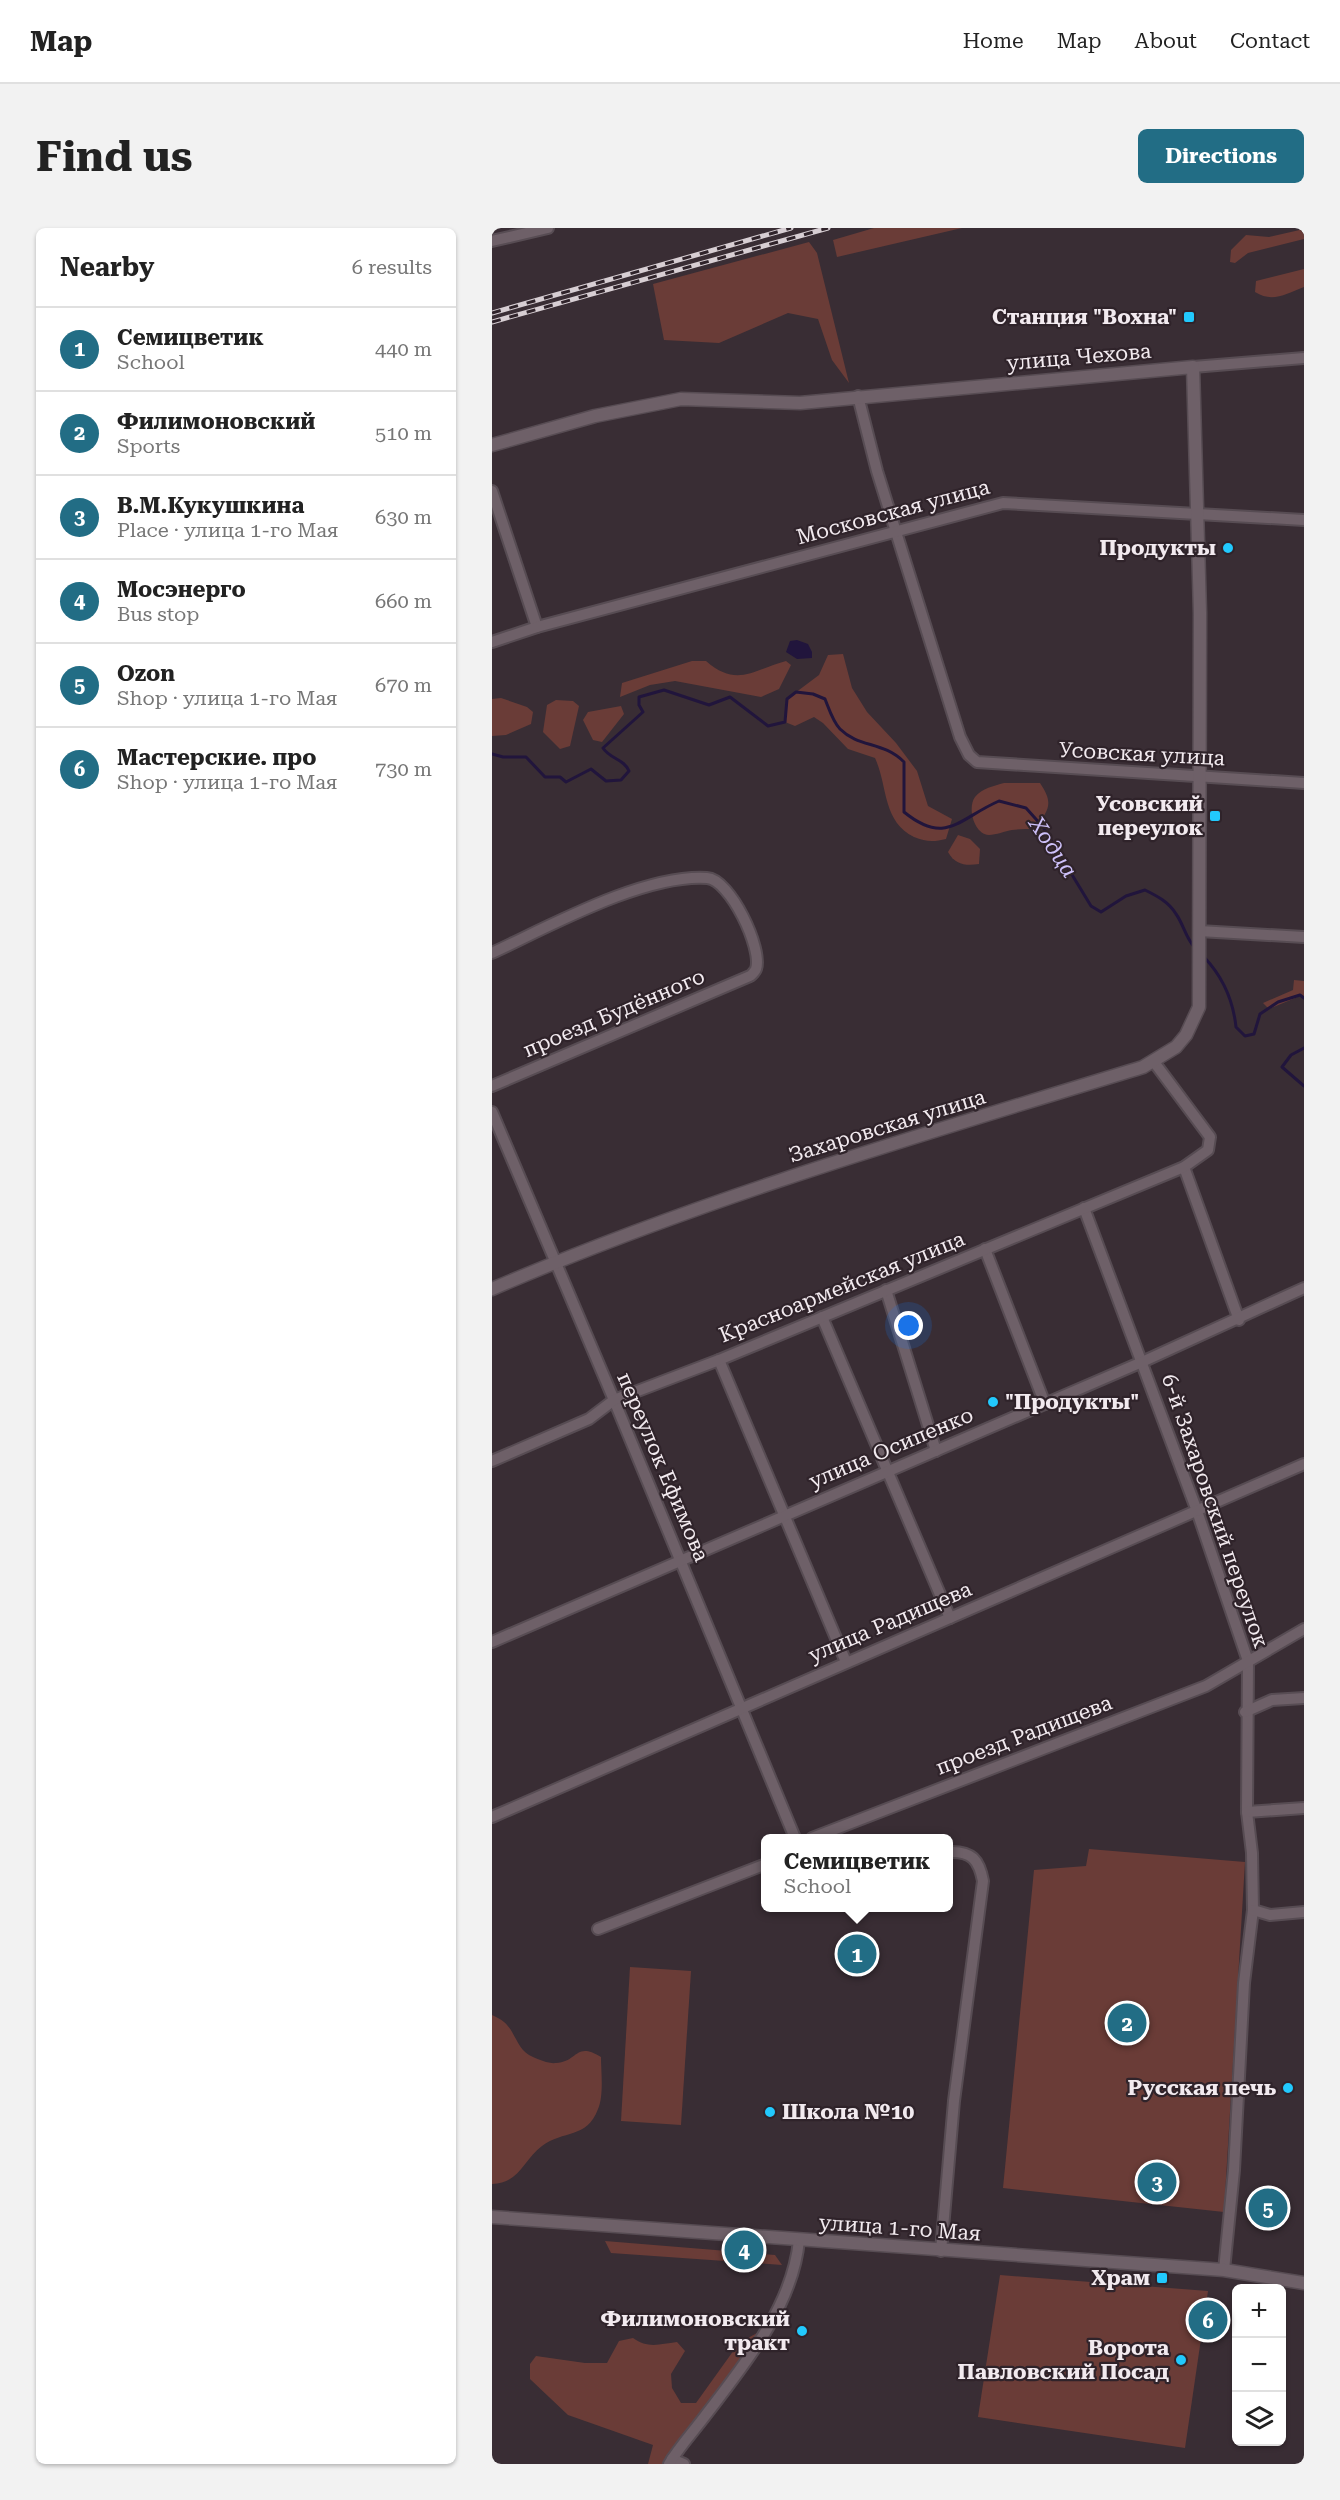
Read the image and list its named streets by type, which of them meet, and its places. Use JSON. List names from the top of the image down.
{
  "streets": {
    "street": [
      "улица Чехова",
      "Московская улица",
      "Усовская улица",
      "проезд Будённого",
      "Захаровская улица",
      "Красноармейская улица",
      "улица Осипенко",
      "переулок Ефимова",
      "6-й Захаровский переулок",
      "улица Радищева",
      "проезд Радищева",
      "улица 1-го Мая"
    ]
  },
  "crossings": [
    ["Московская улица", "Усовская улица"],
    ["Захаровская улица", "Красноармейская улица"],
    ["Захаровская улица", "переулок Ефимова"],
    ["Красноармейская улица", "переулок Ефимова"],
    ["Красноармейская улица", "6-й Захаровский переулок"],
    ["улица Осипенко", "переулок Ефимова"],
    ["улица Осипенко", "6-й Захаровский переулок"],
    ["переулок Ефимова", "улица Радищева"],
    ["6-й Захаровский переулок", "улица Радищева"],
    ["6-й Захаровский переулок", "проезд Радищева"],
    ["6-й Захаровский переулок", "улица 1-го Мая"]
  ],
  "water": ["Ходца"],
  "places": {
    "transit": ["Станция \"Вохна\"", "Усовский переулок", "Храм"],
    "other": [
      "Продукты",
      "\"Продукты\"",
      "Русская печь",
      "Школа №10",
      "Филимоновский тракт",
      "Ворота Павловский Посад"
    ]
  },
  "page": {
    "header": "Map",
    "nav": [
      "Home",
      "Map",
      "About",
      "Contact"
    ],
    "buttons": "Directions",
    "title": "Find us",
    "heading": ["Nearby", "6 results"],
    "list": [
      {
        "mark": "1",
        "name": "Семицветик",
        "note": "School",
        "value": "440 m"
      },
      {
        "mark": "2",
        "name": "Филимоновский",
        "note": "Sports",
        "value": "510 m"
      },
      {
        "mark": "3",
        "name": "В.М.Кукушкина",
        "note": "Place · улица 1-го Мая",
        "value": "630 m"
      },
      {
        "mark": "4",
        "name": "Мосэнерго",
        "note": "Bus stop",
        "value": "660 m"
      },
      {
        "mark": "5",
        "name": "Ozon",
        "note": "Shop · улица 1-го Мая",
        "value": "670 m"
      },
      {
        "mark": "6",
        "name": "Мастерские. про",
        "note": "Shop · улица 1-го Мая",
        "value": "730 m"
      }
    ],
    "popup": ["Семицветик", "School"],
    "pins": [
      "1",
      "2",
      "3",
      "5",
      "4",
      "6"
    ],
    "map_buttons": ["+", "−"]
  }
}
